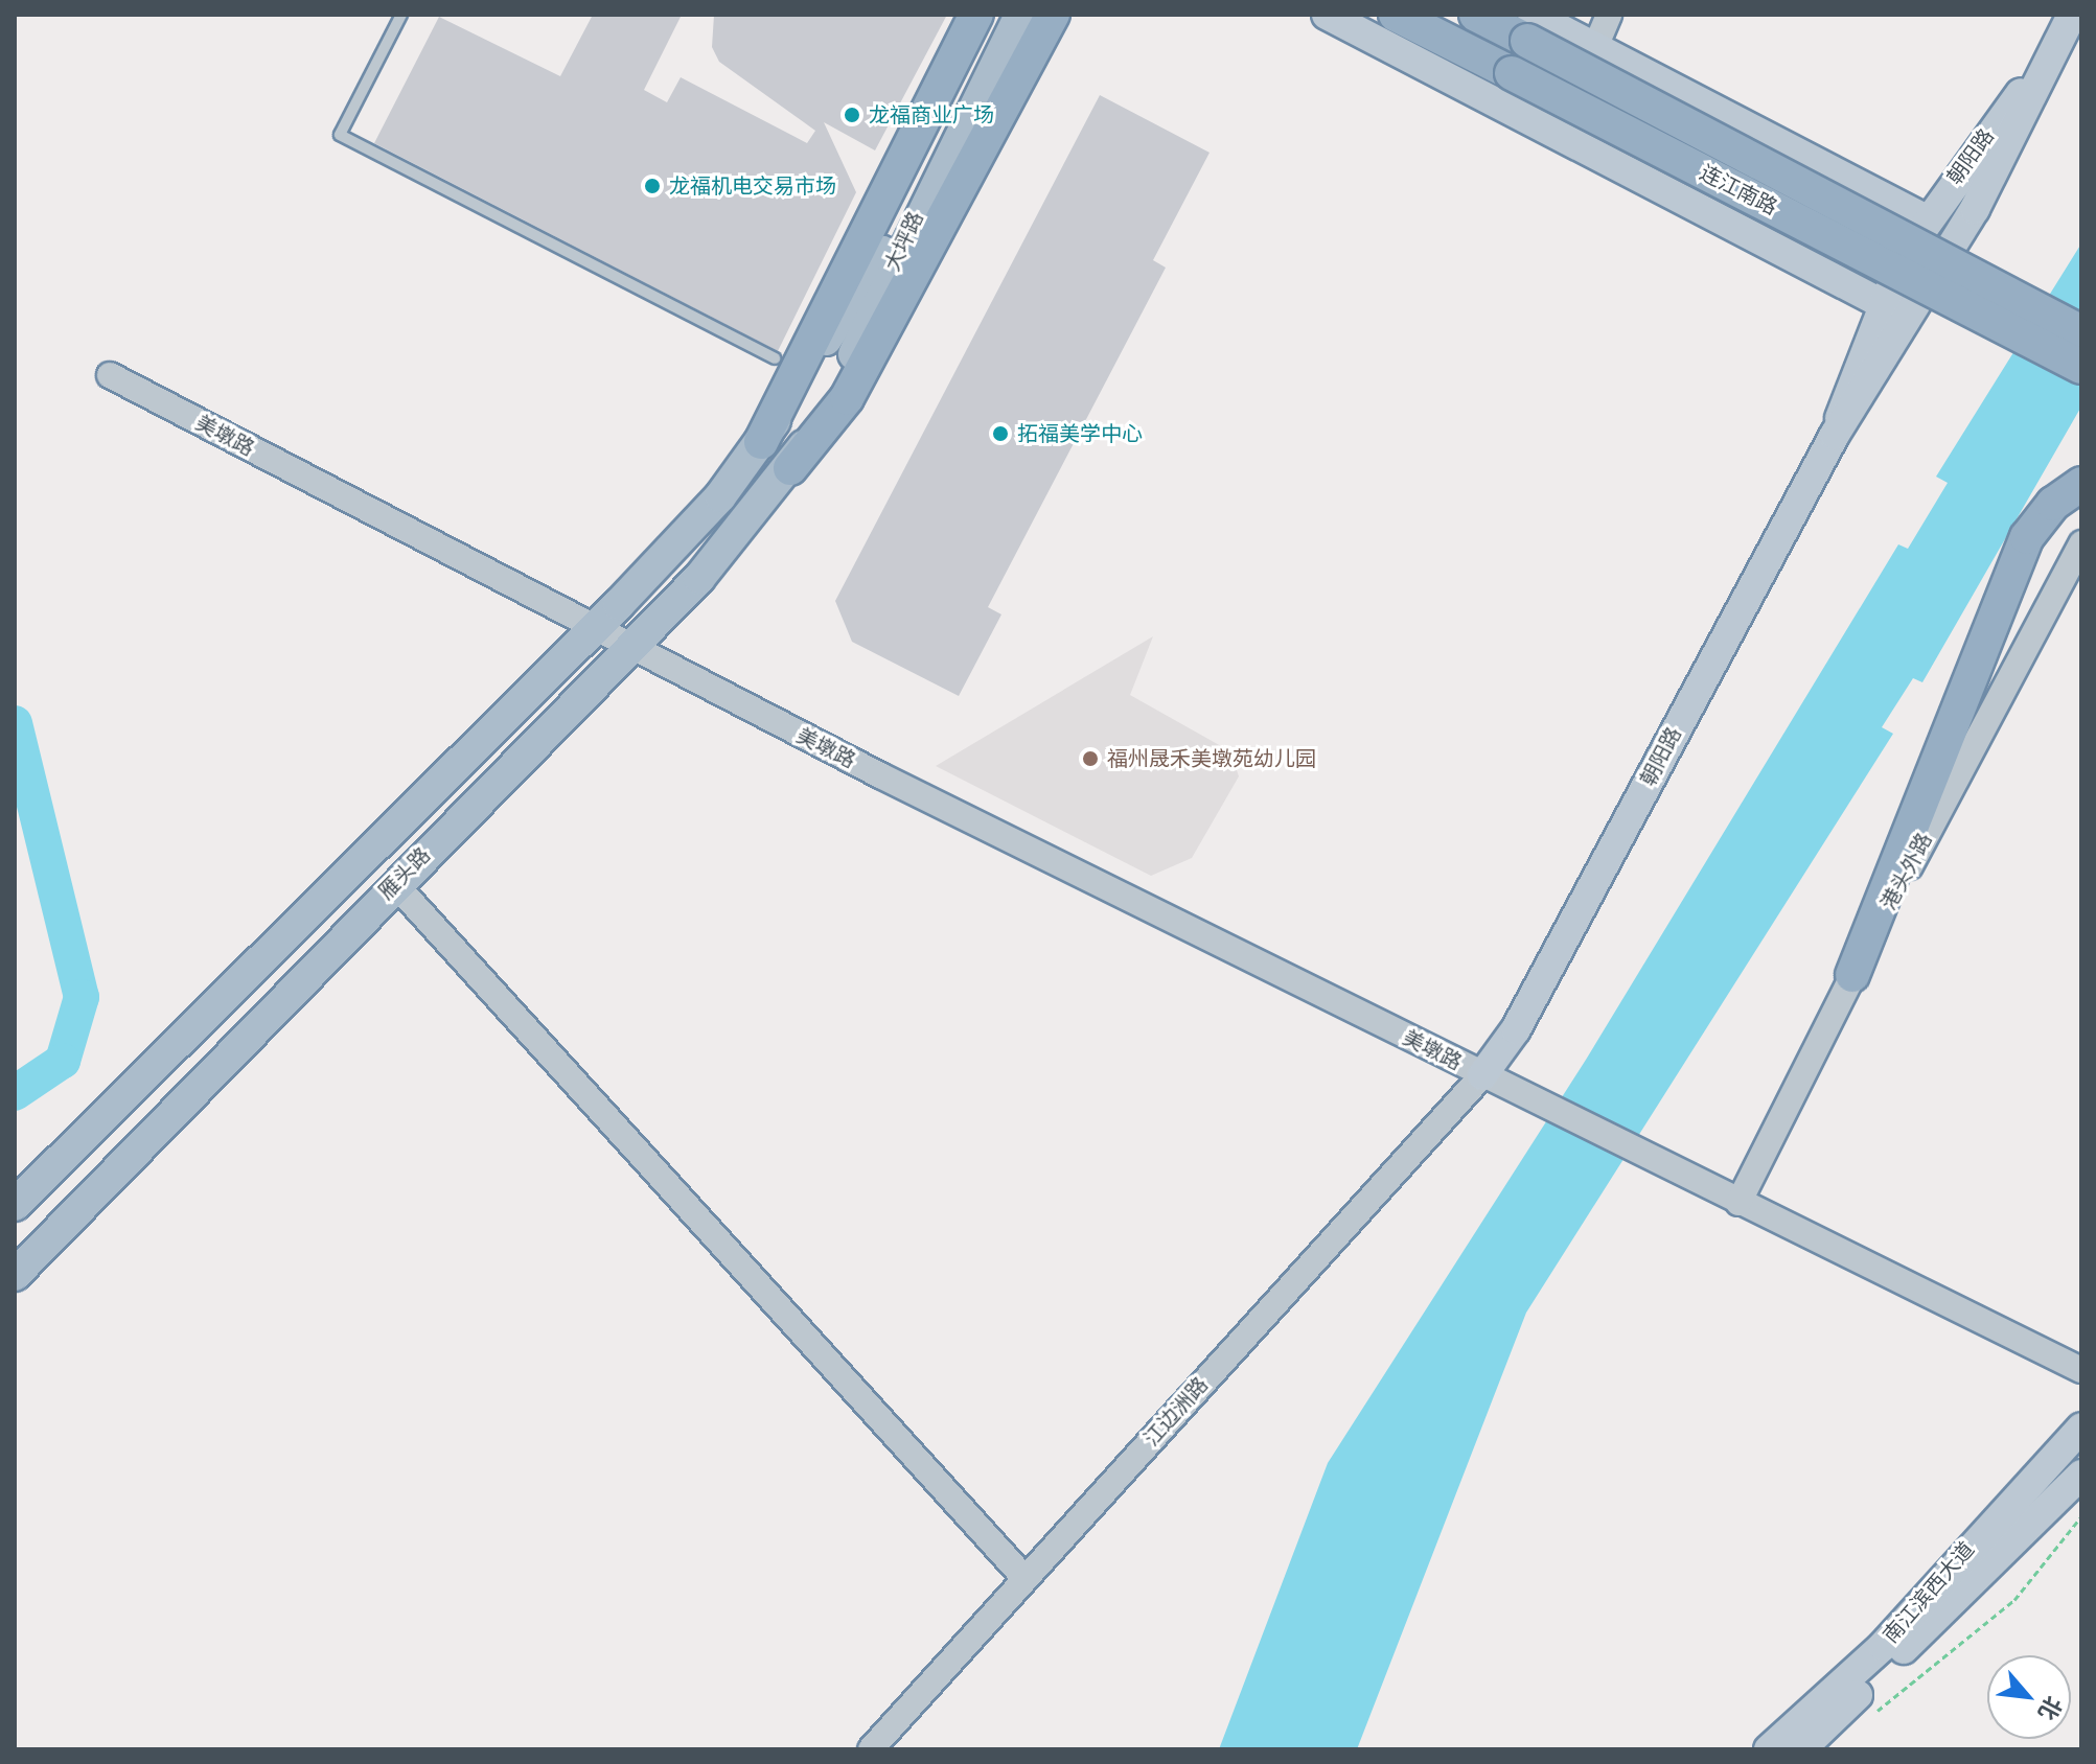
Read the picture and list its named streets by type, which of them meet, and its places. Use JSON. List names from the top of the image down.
{
  "streets": {
    "highway": ["连江南路"],
    "main road": [
      "朝阳路",
      "大坪路",
      "雁头路",
      "南江滨西大道"
    ],
    "street": ["美墩路", "港头外路", "江边洲路"]
  },
  "crossings": [
    ["朝阳路", "美墩路"],
    ["朝阳路", "江边洲路"],
    ["大坪路", "雁头路"],
    ["美墩路", "港头外路"],
    ["美墩路", "雁头路"],
    ["美墩路", "江边洲路"]
  ],
  "places": [
    "龙福商业广场",
    "龙福机电交易市场",
    "拓福美学中心",
    "福州晟禾美墩苑幼儿园"
  ],
  "north": "bottom right"
}
